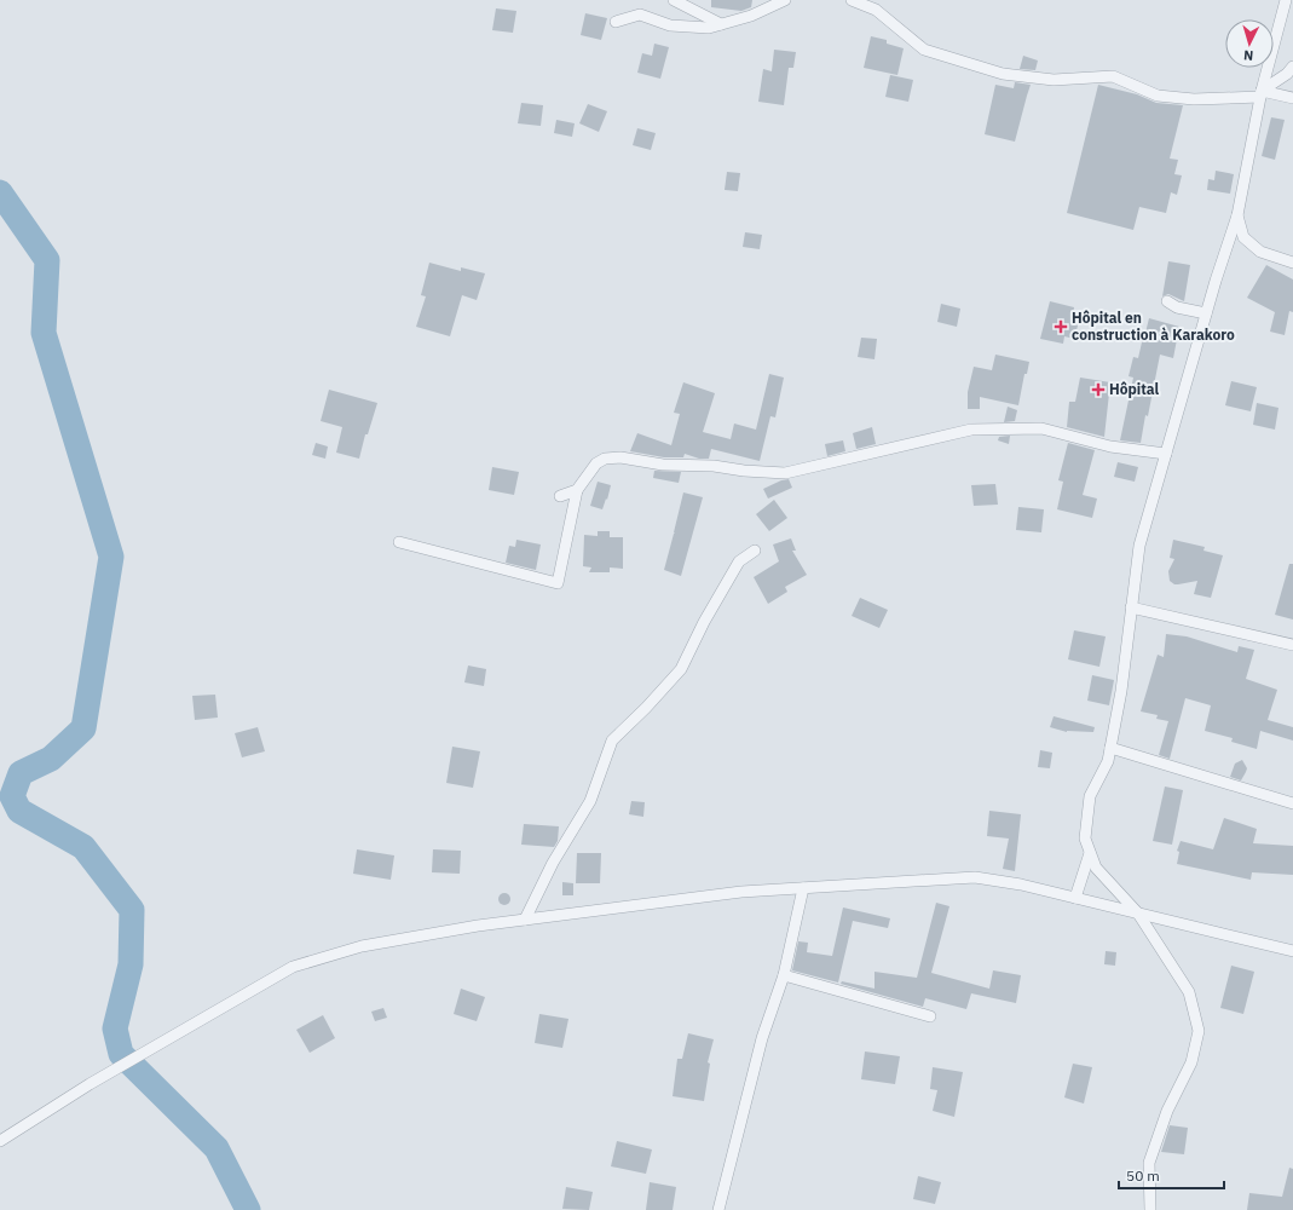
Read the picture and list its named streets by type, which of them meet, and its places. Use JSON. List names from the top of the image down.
{
  "places": {
    "health": ["Hôpital en construction à Karakoro", "Hôpital"]
  },
  "scale_bar": "50 m",
  "north": "bottom"
}
